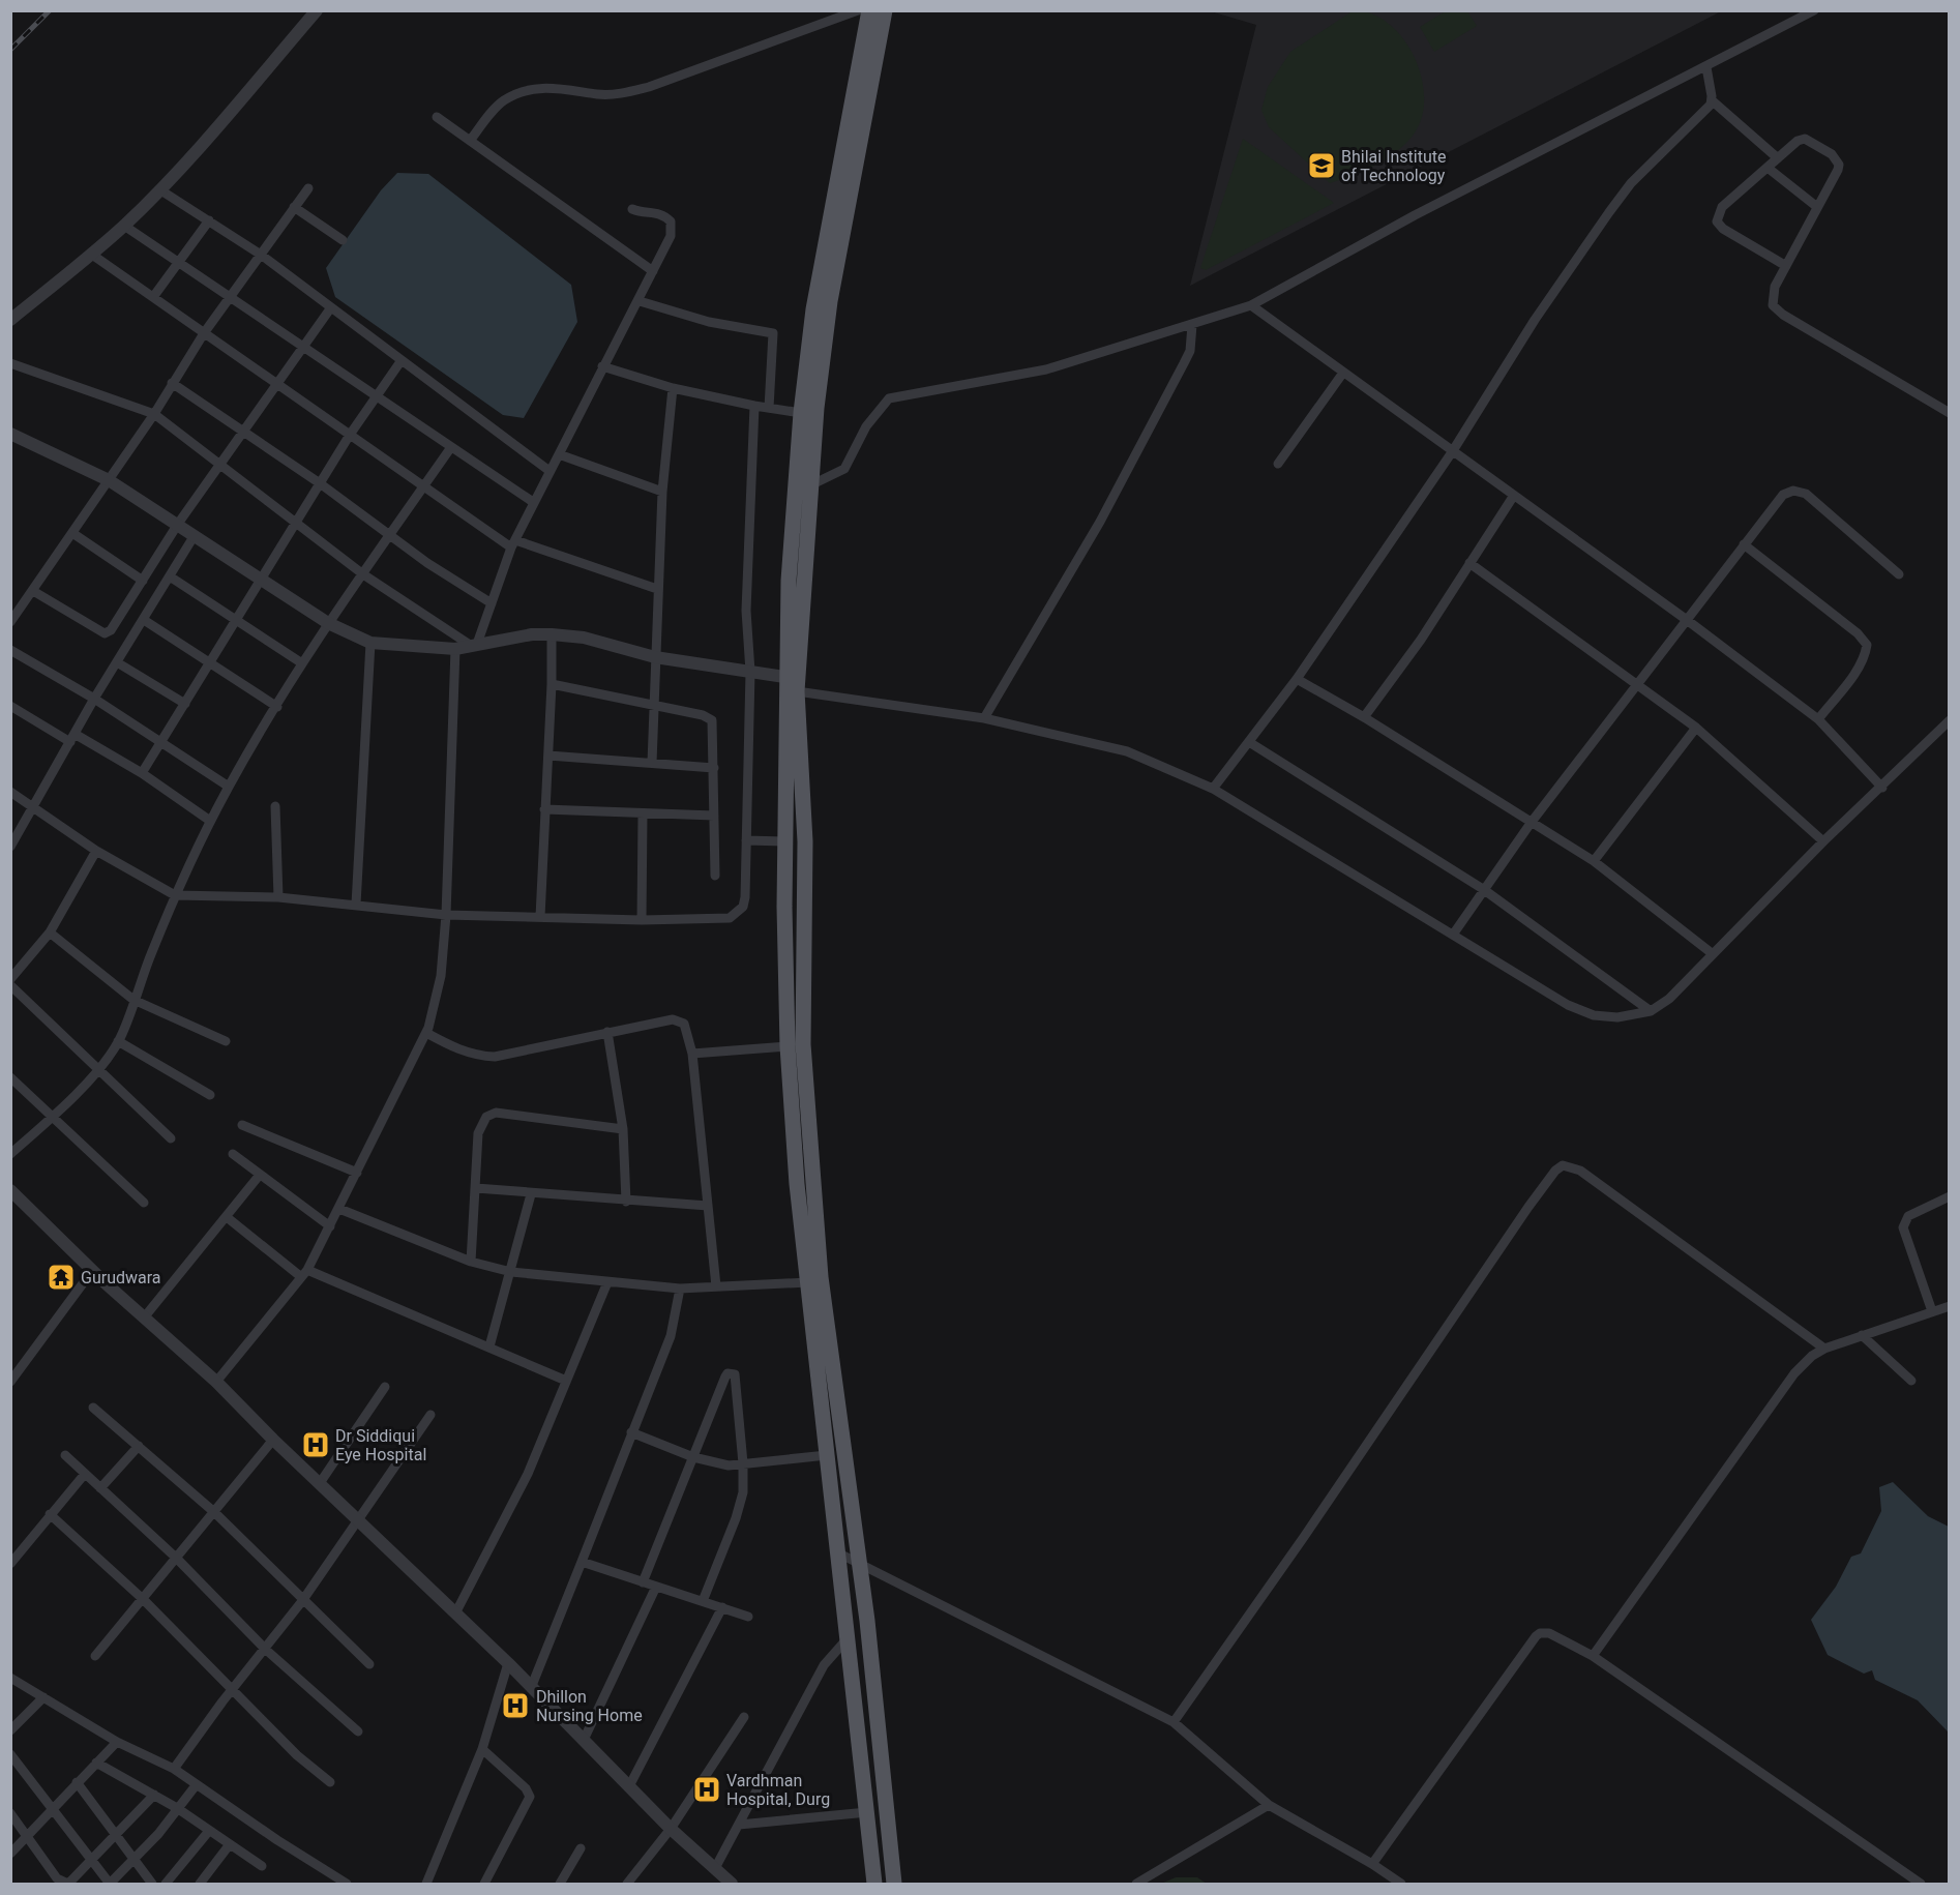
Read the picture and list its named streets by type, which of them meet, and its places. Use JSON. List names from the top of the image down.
{
  "places": {
    "school or university": ["Bhilai Institute of Technology"],
    "temple": ["Gurudwara"],
    "hospital": ["Dr Siddiqui Eye Hospital", "Dhillon Nursing Home", "Vardhman Hospital, Durg"]
  }
}
